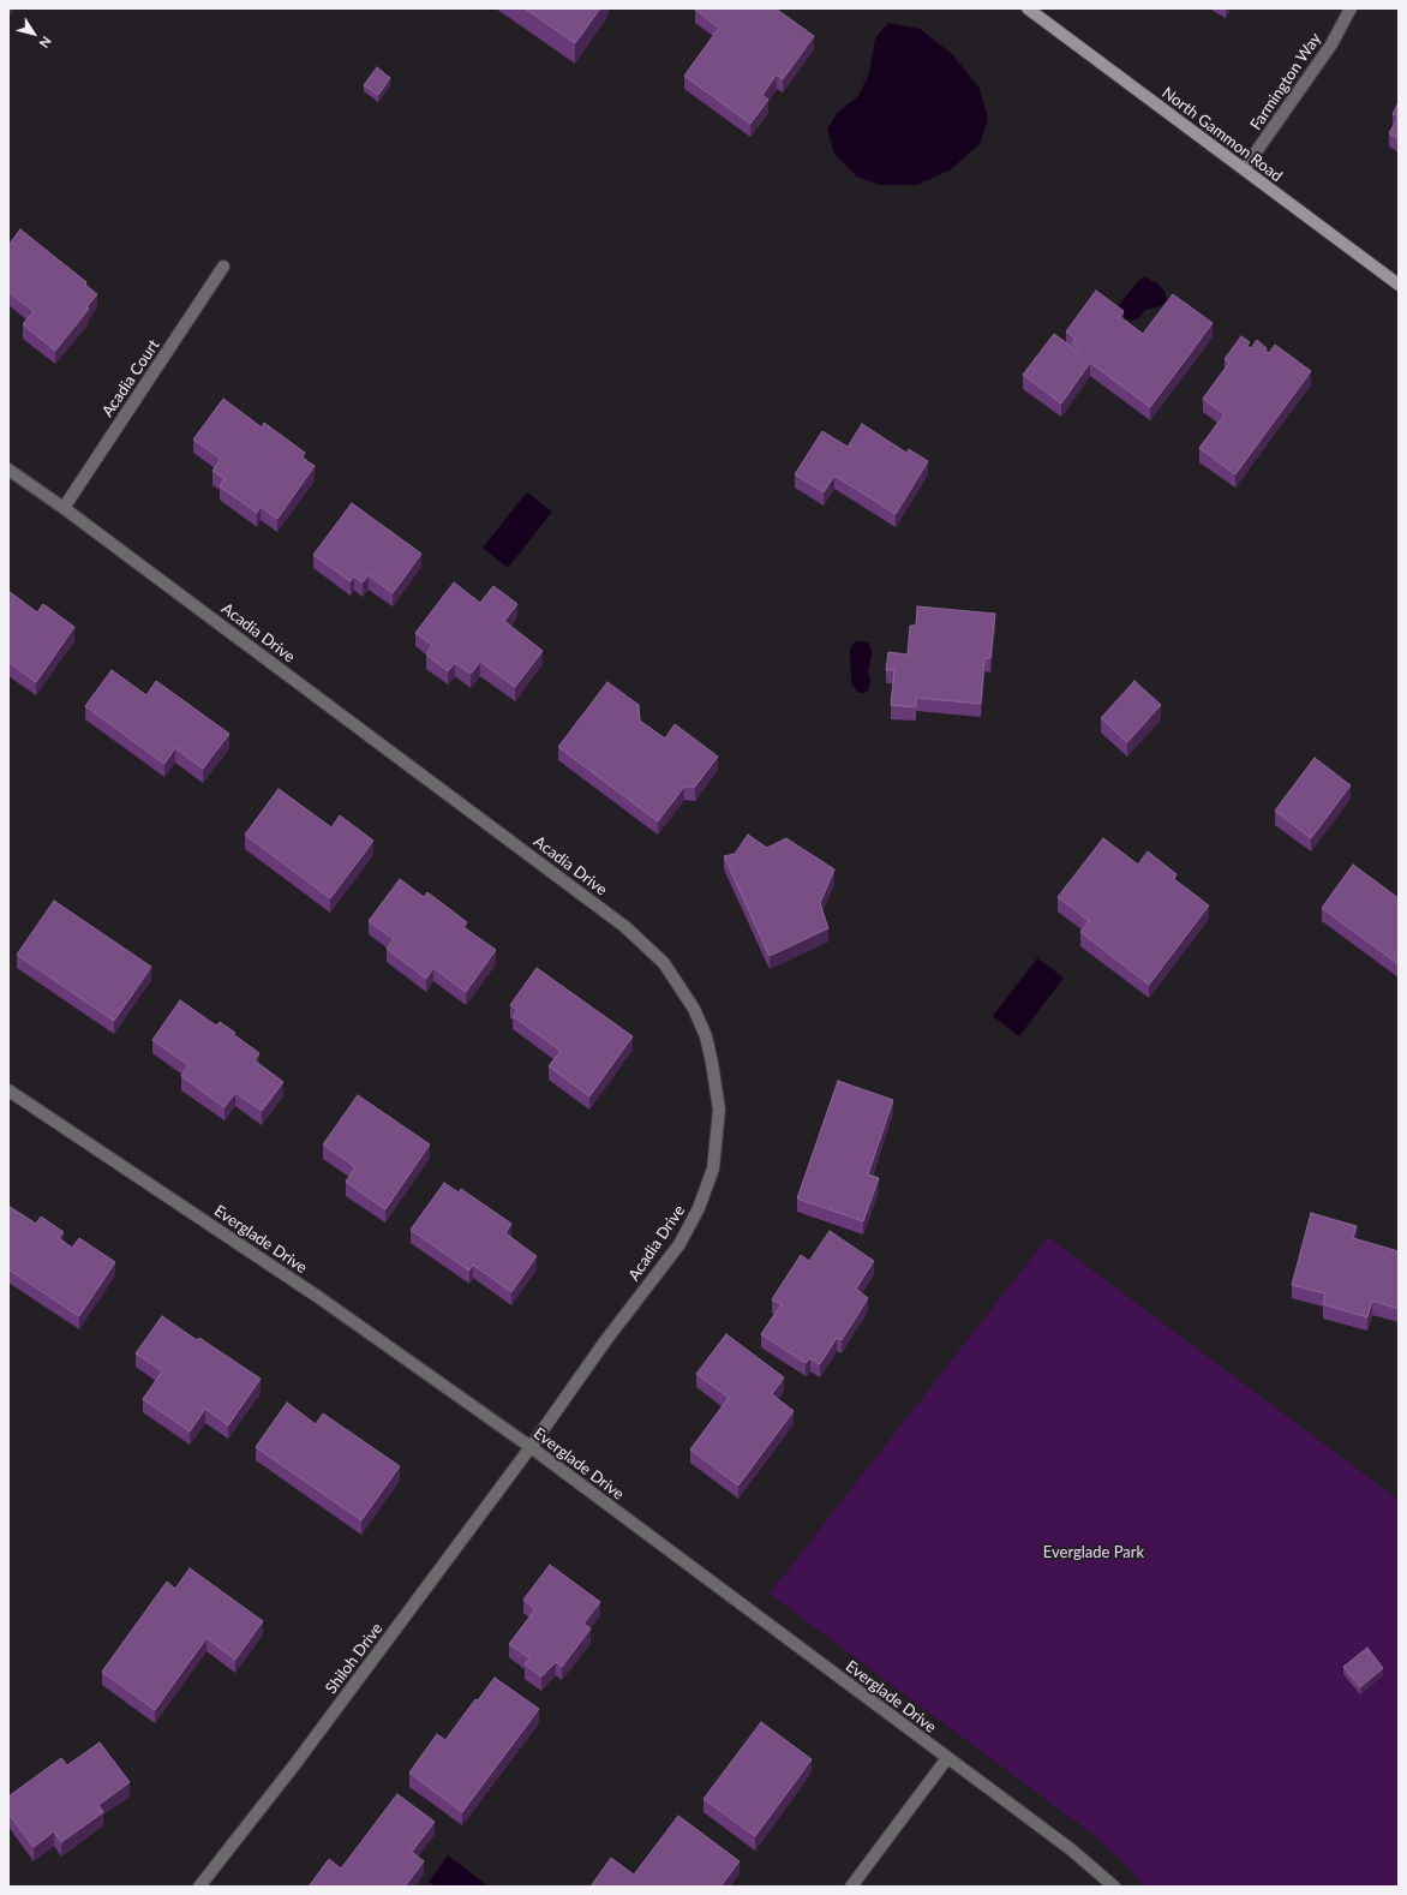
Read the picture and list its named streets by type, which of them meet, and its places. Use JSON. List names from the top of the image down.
{
  "streets": {
    "main road": ["North Gammon Road"],
    "street": [
      "Farmington Way",
      "Acadia Court",
      "Acadia Drive",
      "Everglade Drive",
      "Shiloh Drive"
    ]
  },
  "crossings": [
    ["Farmington Way", "North Gammon Road"],
    ["Acadia Court", "Acadia Drive"],
    ["Acadia Drive", "Everglade Drive"],
    ["Acadia Drive", "Shiloh Drive"],
    ["Everglade Drive", "Shiloh Drive"]
  ],
  "parks": ["Everglade Park"],
  "north": "bottom right"
}
